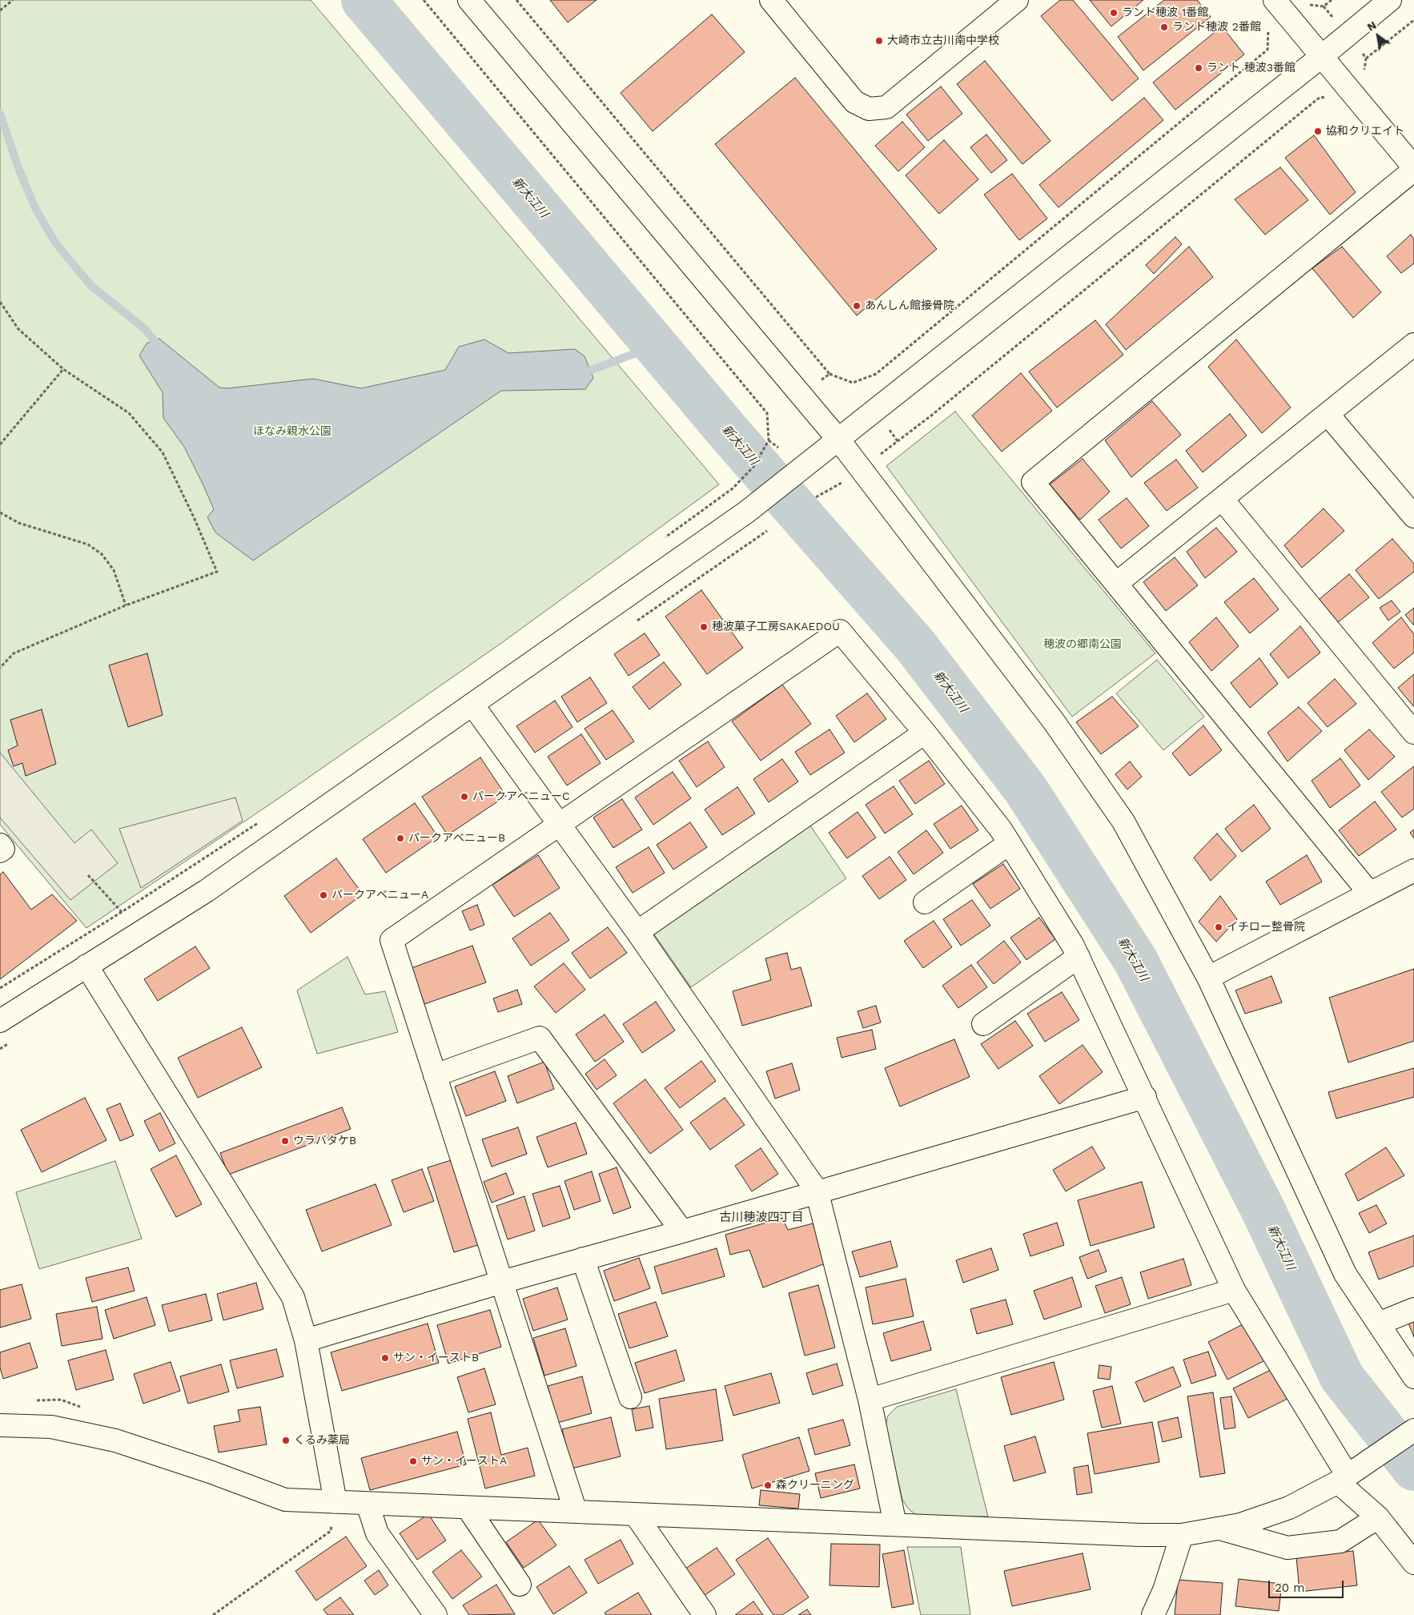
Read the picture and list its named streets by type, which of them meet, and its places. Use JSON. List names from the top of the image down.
{
  "districts": ["古川穂波四丁目"],
  "water": ["新大江川"],
  "parks": ["ほなみ親水公園", "穂波の郷南公園"],
  "places": [
    "ラント穂波 1番館",
    "ラント穂波 2番館",
    "大崎市立古川南中学校",
    "ラント 穂波3番館",
    "協和クリエイト",
    "あんしん館接骨院",
    "穂波菓子工房SAKAEDOU",
    "パークアベニューC",
    "パークアベニューB",
    "パークアベニューA",
    "イチロー整骨院",
    "ウラバタケB",
    "サン・イーストB",
    "くるみ薬局",
    "サン・イーストA",
    "森クリーニング"
  ],
  "scale_bar": "20 m",
  "north": "top left"
}
